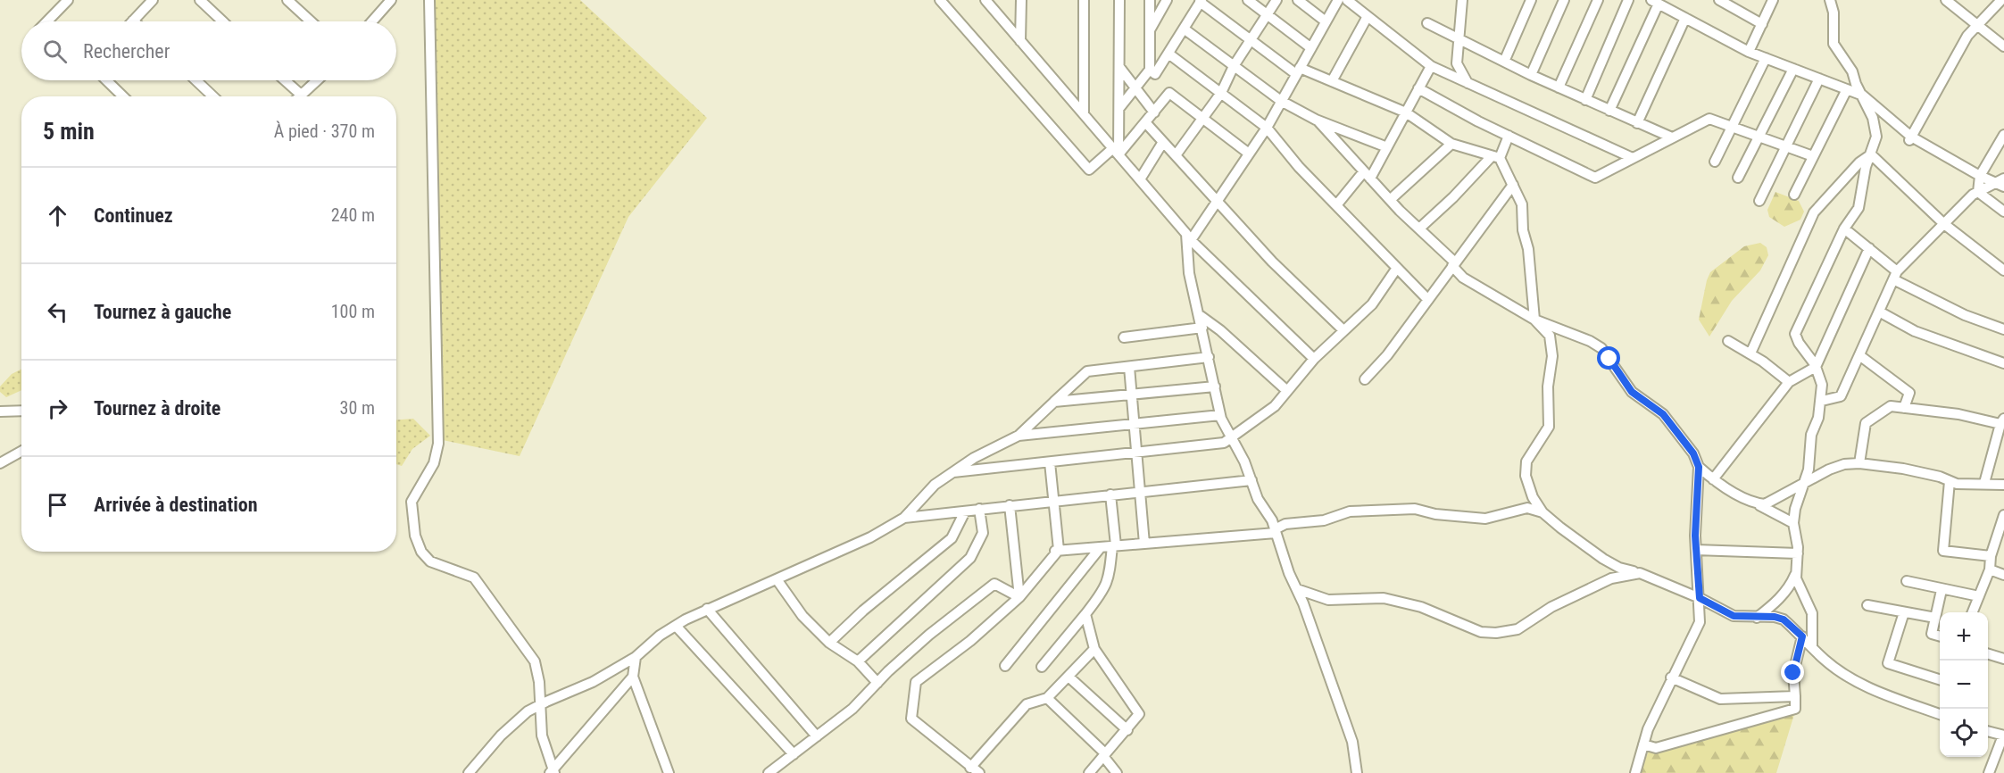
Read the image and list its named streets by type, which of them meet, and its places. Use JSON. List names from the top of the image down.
{
  "page": {
    "search": "Rechercher",
    "heading": ["5 min", "À pied · 370 m"],
    "list": [
      ["Continuez", "240 m"],
      ["Tournez à gauche", "100 m"],
      ["Tournez à droite", "30 m"],
      "Arrivée à destination"
    ],
    "map_buttons": ["+", "−"]
  }
}
